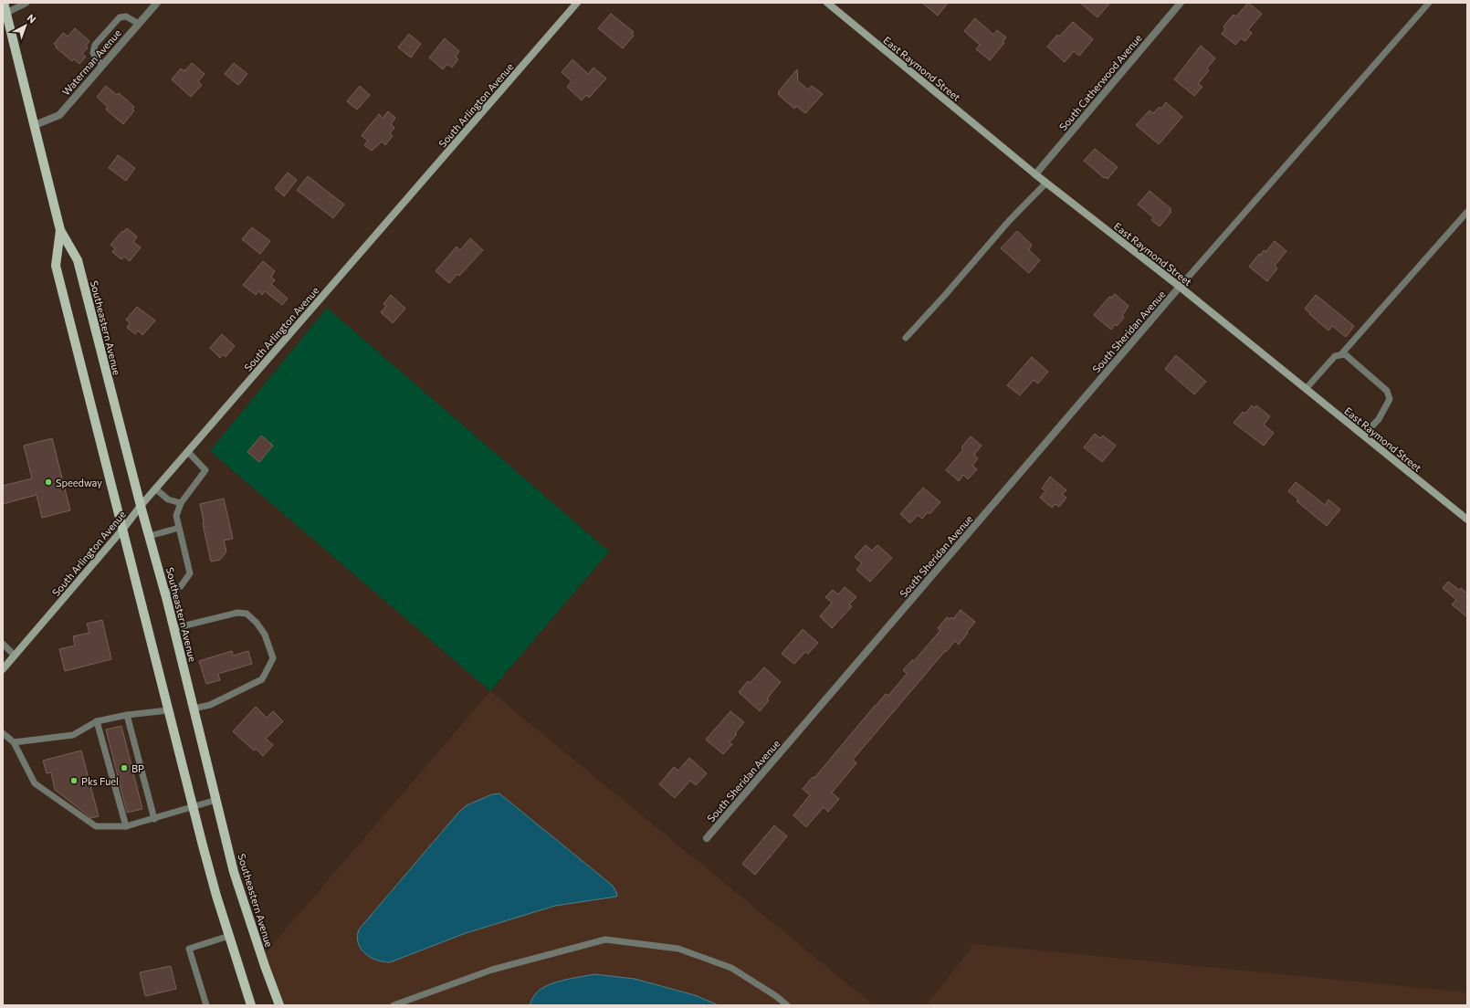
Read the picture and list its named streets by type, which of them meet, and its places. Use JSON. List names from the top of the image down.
{
  "streets": {
    "main road": ["East Raymond Street", "South Arlington Avenue", "Southeastern Avenue"],
    "street": ["Waterman Avenue", "South Catherwood Avenue", "South Sheridan Avenue"]
  },
  "crossings": [
    ["Waterman Avenue", "Southeastern Avenue"],
    ["East Raymond Street", "South Catherwood Avenue"],
    ["East Raymond Street", "South Sheridan Avenue"],
    ["South Arlington Avenue", "Southeastern Avenue"]
  ],
  "places": ["Speedway", "BP", "Pks Fuel"],
  "north": "top right"
}
